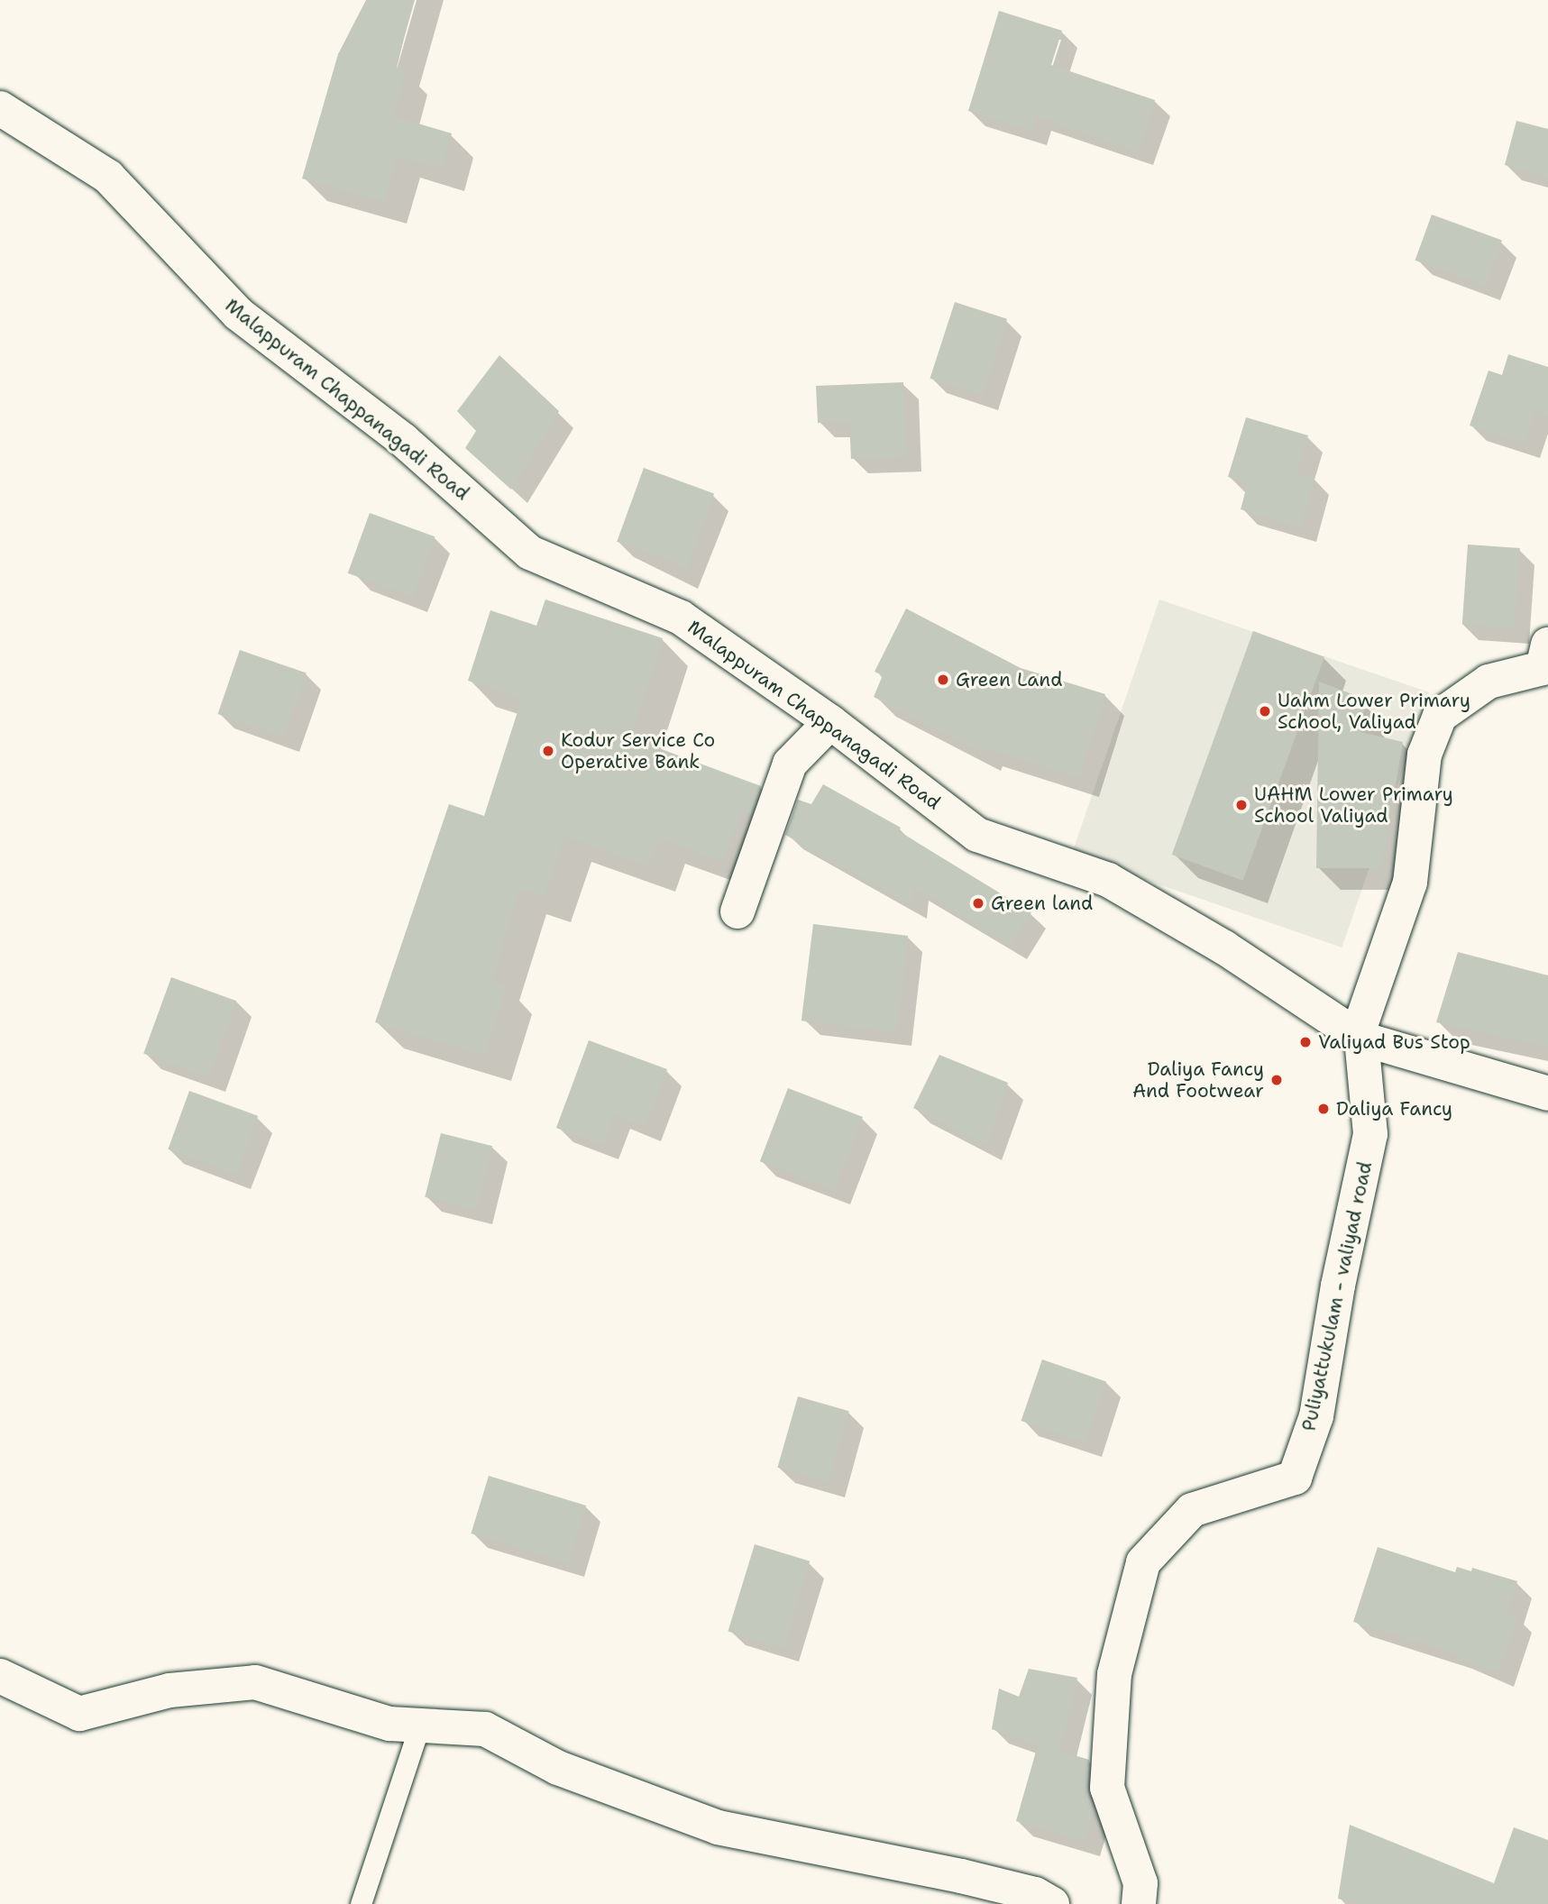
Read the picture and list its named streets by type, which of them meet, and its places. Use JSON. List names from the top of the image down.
{
  "streets": {
    "street": ["Malappuram Chappanagadi Road", "Puliyattukulam - valiyad road"]
  },
  "crossings": [
    ["Malappuram Chappanagadi Road", "Puliyattukulam - valiyad road"]
  ],
  "places": [
    "Green Land",
    "Uahm Lower Primary School, Valiyad",
    "Kodur Service Co Operative Bank",
    "UAHM Lower Primary School Valiyad",
    "Green land",
    "Valiyad Bus Stop",
    "Daliya Fancy And Footwear",
    "Daliya Fancy"
  ]
}
